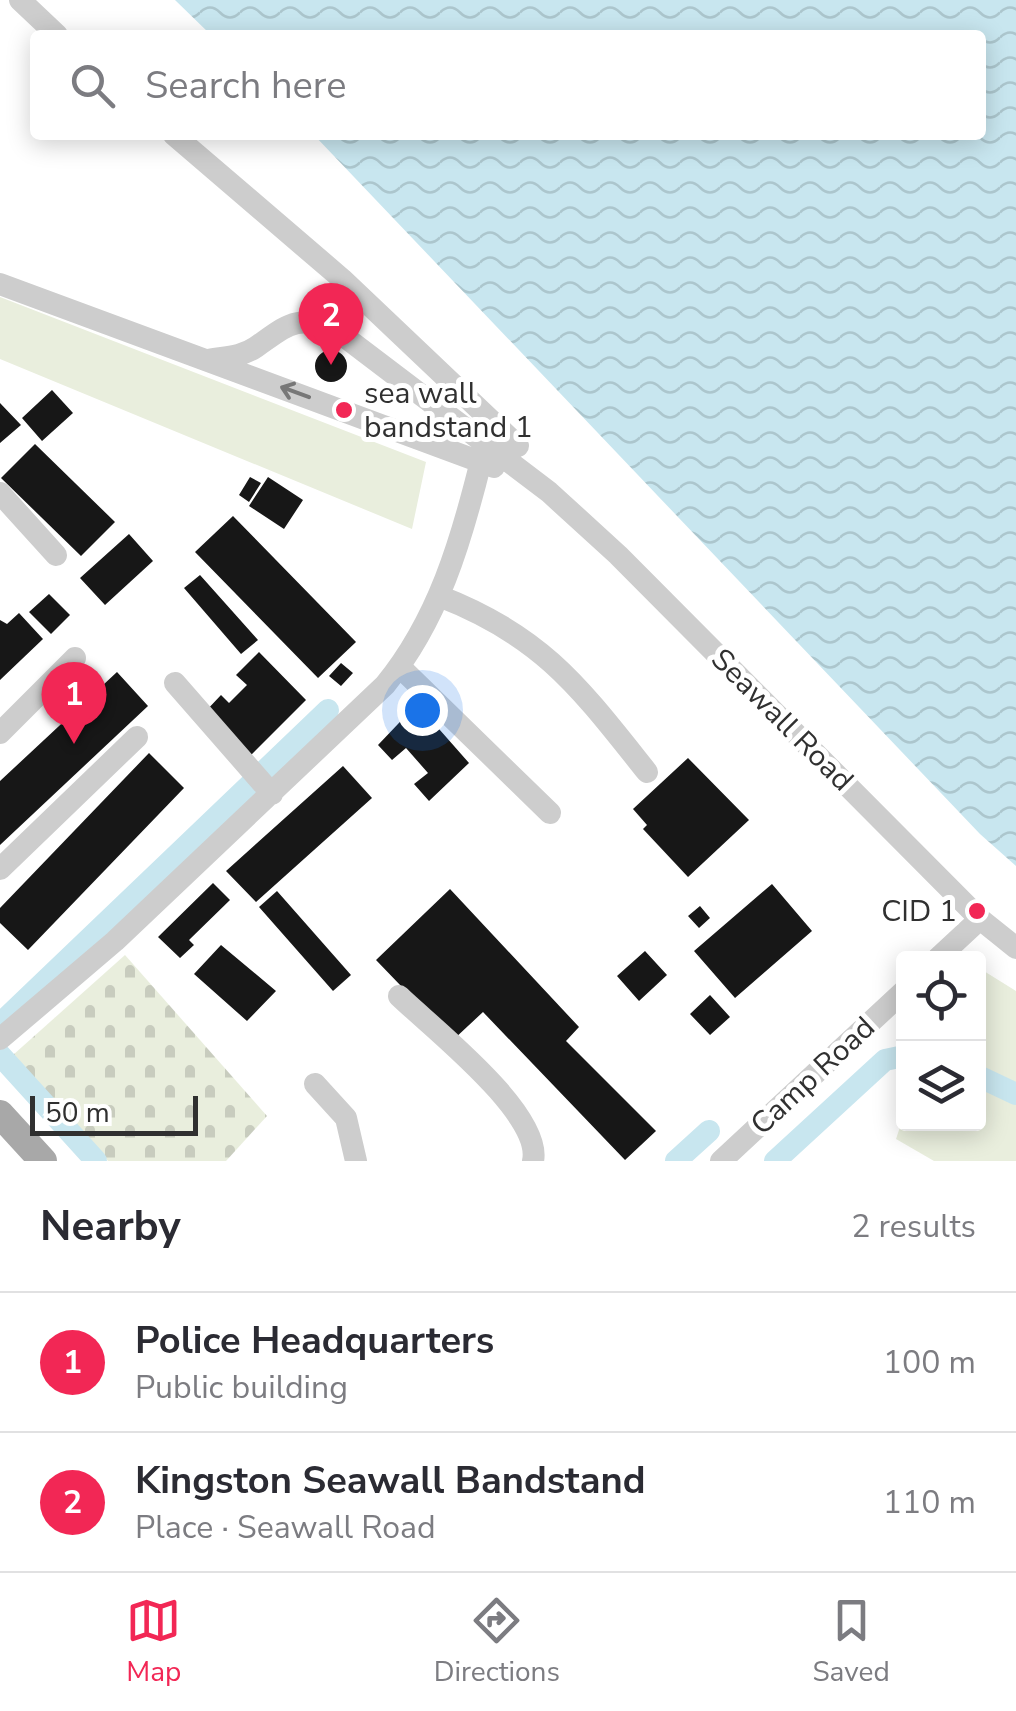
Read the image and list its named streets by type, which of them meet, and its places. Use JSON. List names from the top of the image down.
{
  "streets": {
    "street": ["Seawall Road", "Camp Road"]
  },
  "places": ["sea wall bandstand 1", "CID 1"],
  "scale_bar": "50 m",
  "page": {
    "search": "Search here",
    "pins": ["2", "1"],
    "scale": "50 m",
    "heading": ["Nearby", "2 results"],
    "list": [
      {
        "mark": "1",
        "name": "Police Headquarters",
        "note": "Public building",
        "value": "100 m"
      },
      {
        "mark": "2",
        "name": "Kingston Seawall Bandstand",
        "note": "Place · Seawall Road",
        "value": "110 m"
      }
    ],
    "nav": ["Map", "Directions", "Saved"]
  }
}
